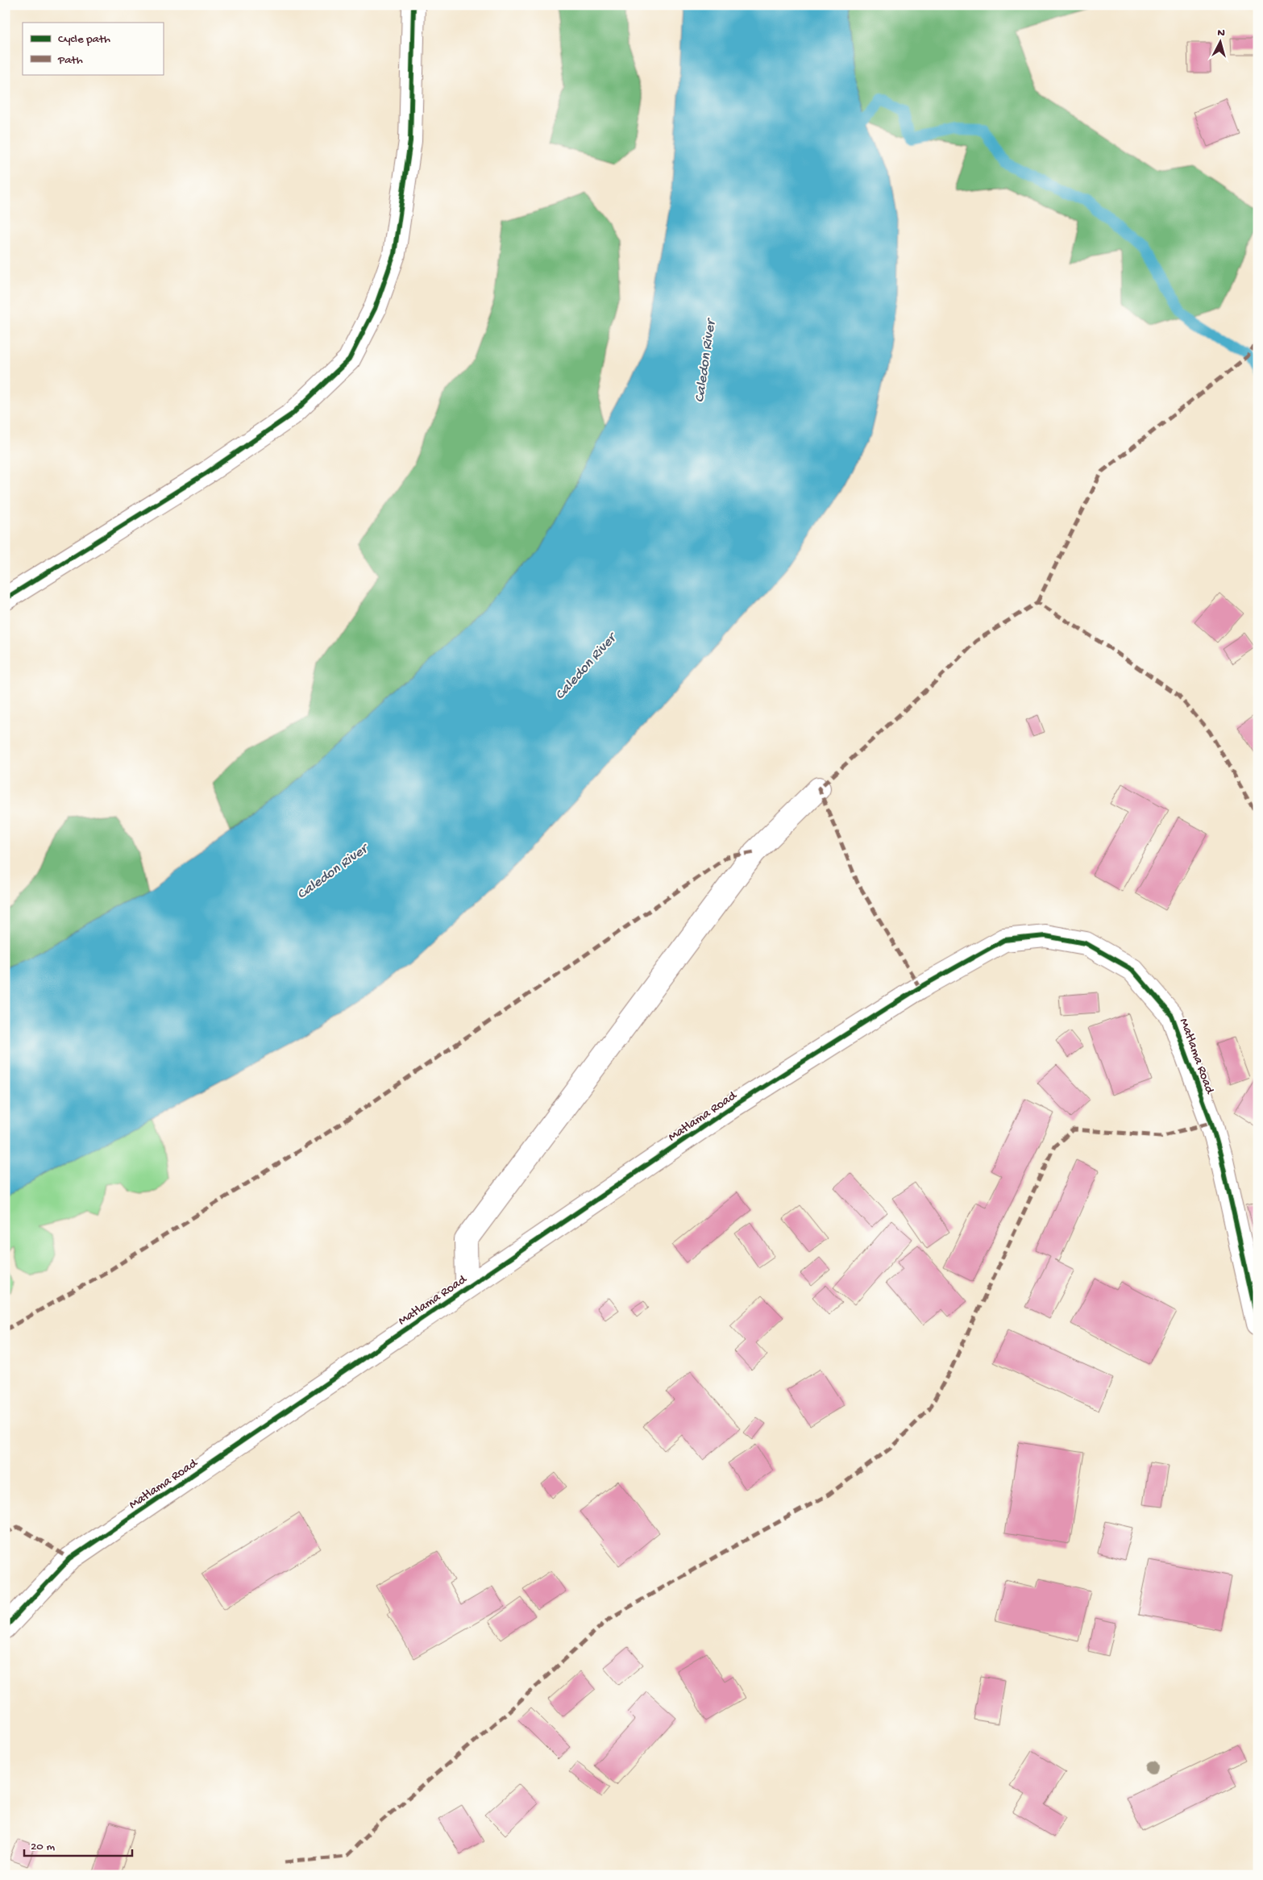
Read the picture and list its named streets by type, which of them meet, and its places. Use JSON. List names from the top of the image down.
{
  "streets": {
    "street": ["Matlama Road"]
  },
  "water": ["Caledon River"],
  "legend": ["Cycle path", "Path"],
  "scale_bar": "20 m",
  "north": "top"
}
